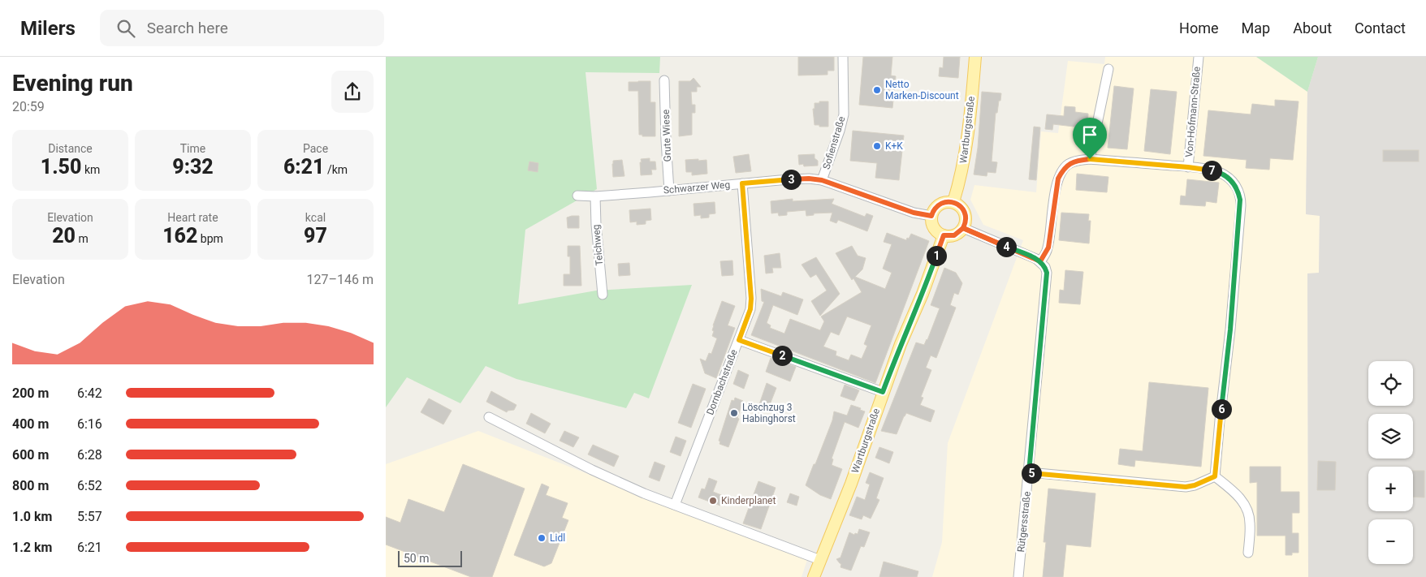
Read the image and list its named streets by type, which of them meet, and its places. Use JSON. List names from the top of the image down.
{
  "streets": {
    "main road": ["Wartburgstraße"],
    "street": [
      "Von-Hofmann-Straße",
      "Grute Wiese",
      "Sofienstraße",
      "Schwarzer Weg",
      "Teichweg",
      "Dornbachstraße",
      "Rütgersstraße"
    ]
  },
  "crossings": [
    ["Von-Hofmann-Straße", "Rütgersstraße"],
    ["Wartburgstraße", "Schwarzer Weg"],
    ["Grute Wiese", "Schwarzer Weg"],
    ["Sofienstraße", "Schwarzer Weg"],
    ["Schwarzer Weg", "Teichweg"],
    ["Schwarzer Weg", "Dornbachstraße"]
  ],
  "places": [
    "Netto Marken-Discount",
    "K+K",
    "Löschzug 3 Habinghorst",
    "Kinderplanet",
    "Lidl"
  ],
  "scale_bar": "50 m",
  "page": {
    "header": "Milers",
    "search": "Search here",
    "nav": [
      "Home",
      "Map",
      "About",
      "Contact"
    ],
    "heading": ["Evening run", "20:59"],
    "stats": [
      ["Distance", "1.50 km"],
      ["Time", "9:32"],
      ["Pace", "6:21 /km"],
      ["Elevation", "20 m"],
      ["Heart rate", "162 bpm"],
      ["kcal", "97"]
    ],
    "pins": [
      "7",
      "3",
      "4",
      "1",
      "2",
      "6",
      "5"
    ],
    "chart": ["Elevation", "127–146 m"],
    "map_buttons": ["+", "−"],
    "list": [
      {
        "name": "200 m",
        "note": "6:42"
      },
      {
        "name": "400 m",
        "note": "6:16"
      },
      {
        "name": "600 m",
        "note": "6:28"
      },
      {
        "name": "800 m",
        "note": "6:52"
      },
      {
        "name": "1.0 km",
        "note": "5:57"
      },
      {
        "name": "1.2 km",
        "note": "6:21"
      }
    ],
    "scale": "50 m"
  }
}
